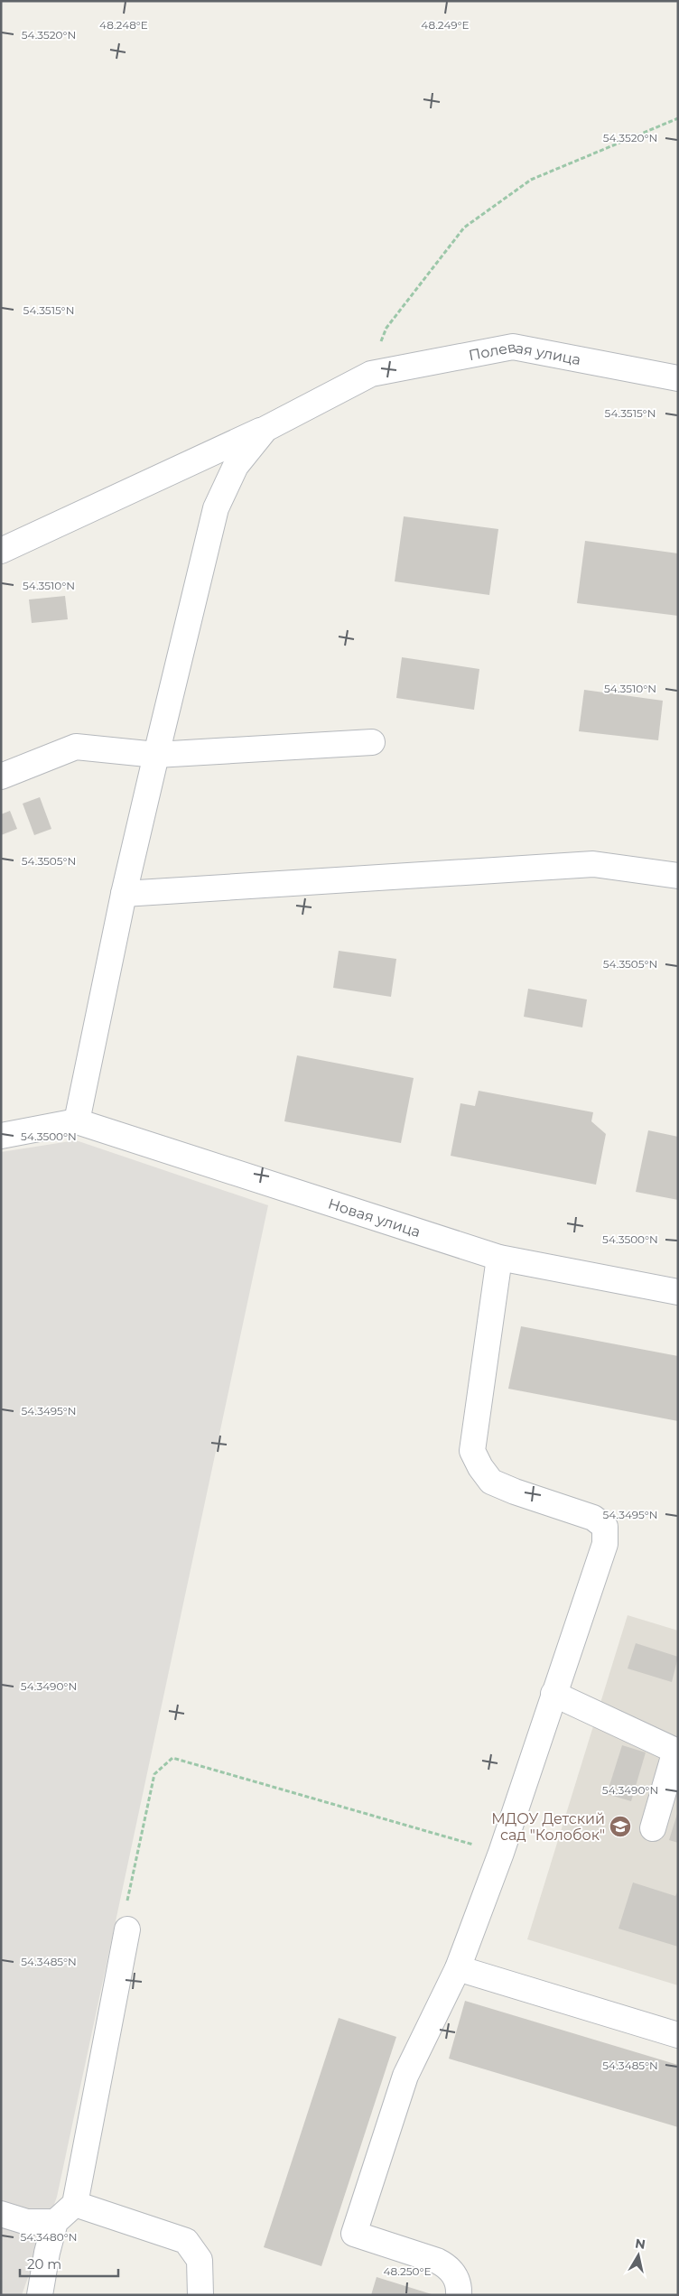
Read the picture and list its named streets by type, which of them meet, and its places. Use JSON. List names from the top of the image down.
{
  "streets": {
    "street": ["Полевая улица", "Новая улица"]
  },
  "places": {
    "school or university": ["МДОУ Детский сад \"Колобок\""]
  },
  "scale_bar": "20 m",
  "north": "top",
  "coordinates": [
    "48.248°E",
    "48.249°E",
    "54.3520°N",
    "54.3515°N",
    "54.3510°N",
    "54.3505°N",
    "54.3500°N",
    "54.3495°N",
    "54.3490°N",
    "54.3485°N",
    "54.3480°N",
    "48.250°E"
  ]
}
